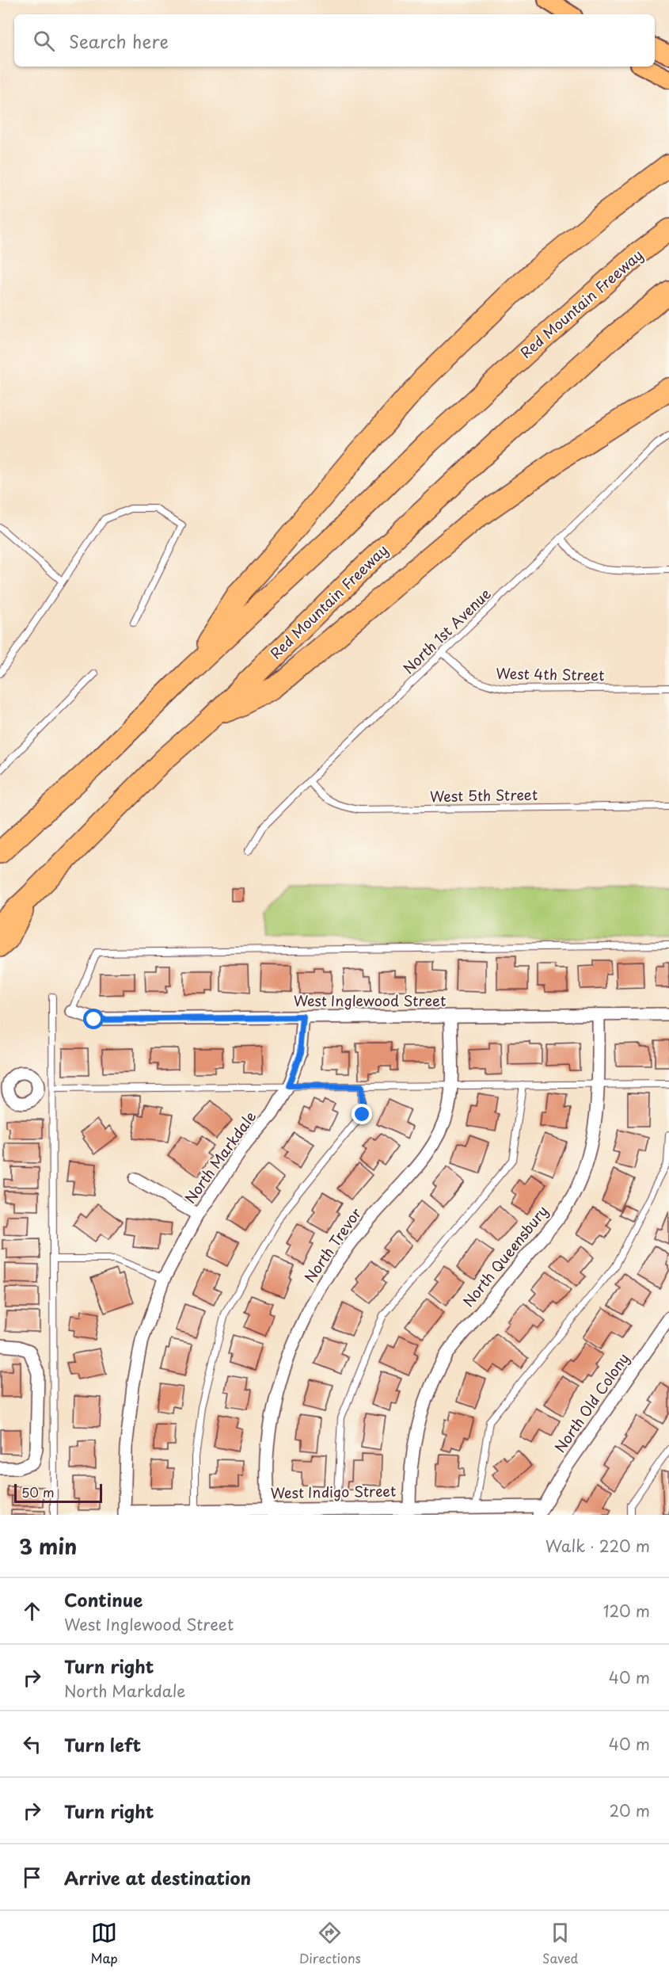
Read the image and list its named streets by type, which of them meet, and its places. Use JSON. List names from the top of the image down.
{
  "streets": {
    "highway": ["Red Mountain Freeway"],
    "street": [
      "West Inglewood Street",
      "North Markdale",
      "North Trevor",
      "North Queensbury",
      "North Old Colony",
      "West Indigo Street"
    ],
    "lane": ["North 1st Avenue", "West 4th Street", "West 5th Street"]
  },
  "crossings": [
    ["North 1st Avenue", "West 4th Street"],
    ["North 1st Avenue", "West 5th Street"],
    ["West Inglewood Street", "North Markdale"],
    ["West Inglewood Street", "North Trevor"],
    ["West Inglewood Street", "North Queensbury"],
    ["North Markdale", "West Indigo Street"],
    ["North Trevor", "West Indigo Street"],
    ["North Queensbury", "West Indigo Street"],
    ["North Old Colony", "West Indigo Street"]
  ],
  "scale_bar": "50 m",
  "page": {
    "search": "Search here",
    "scale": "50 m",
    "heading": ["3 min", "Walk · 220 m"],
    "list": [
      ["Continue", "West Inglewood Street", "120 m"],
      ["Turn right", "North Markdale", "40 m"],
      ["Turn left", "40 m"],
      ["Turn right", "20 m"],
      "Arrive at destination"
    ],
    "nav": ["Map", "Directions", "Saved"]
  }
}
